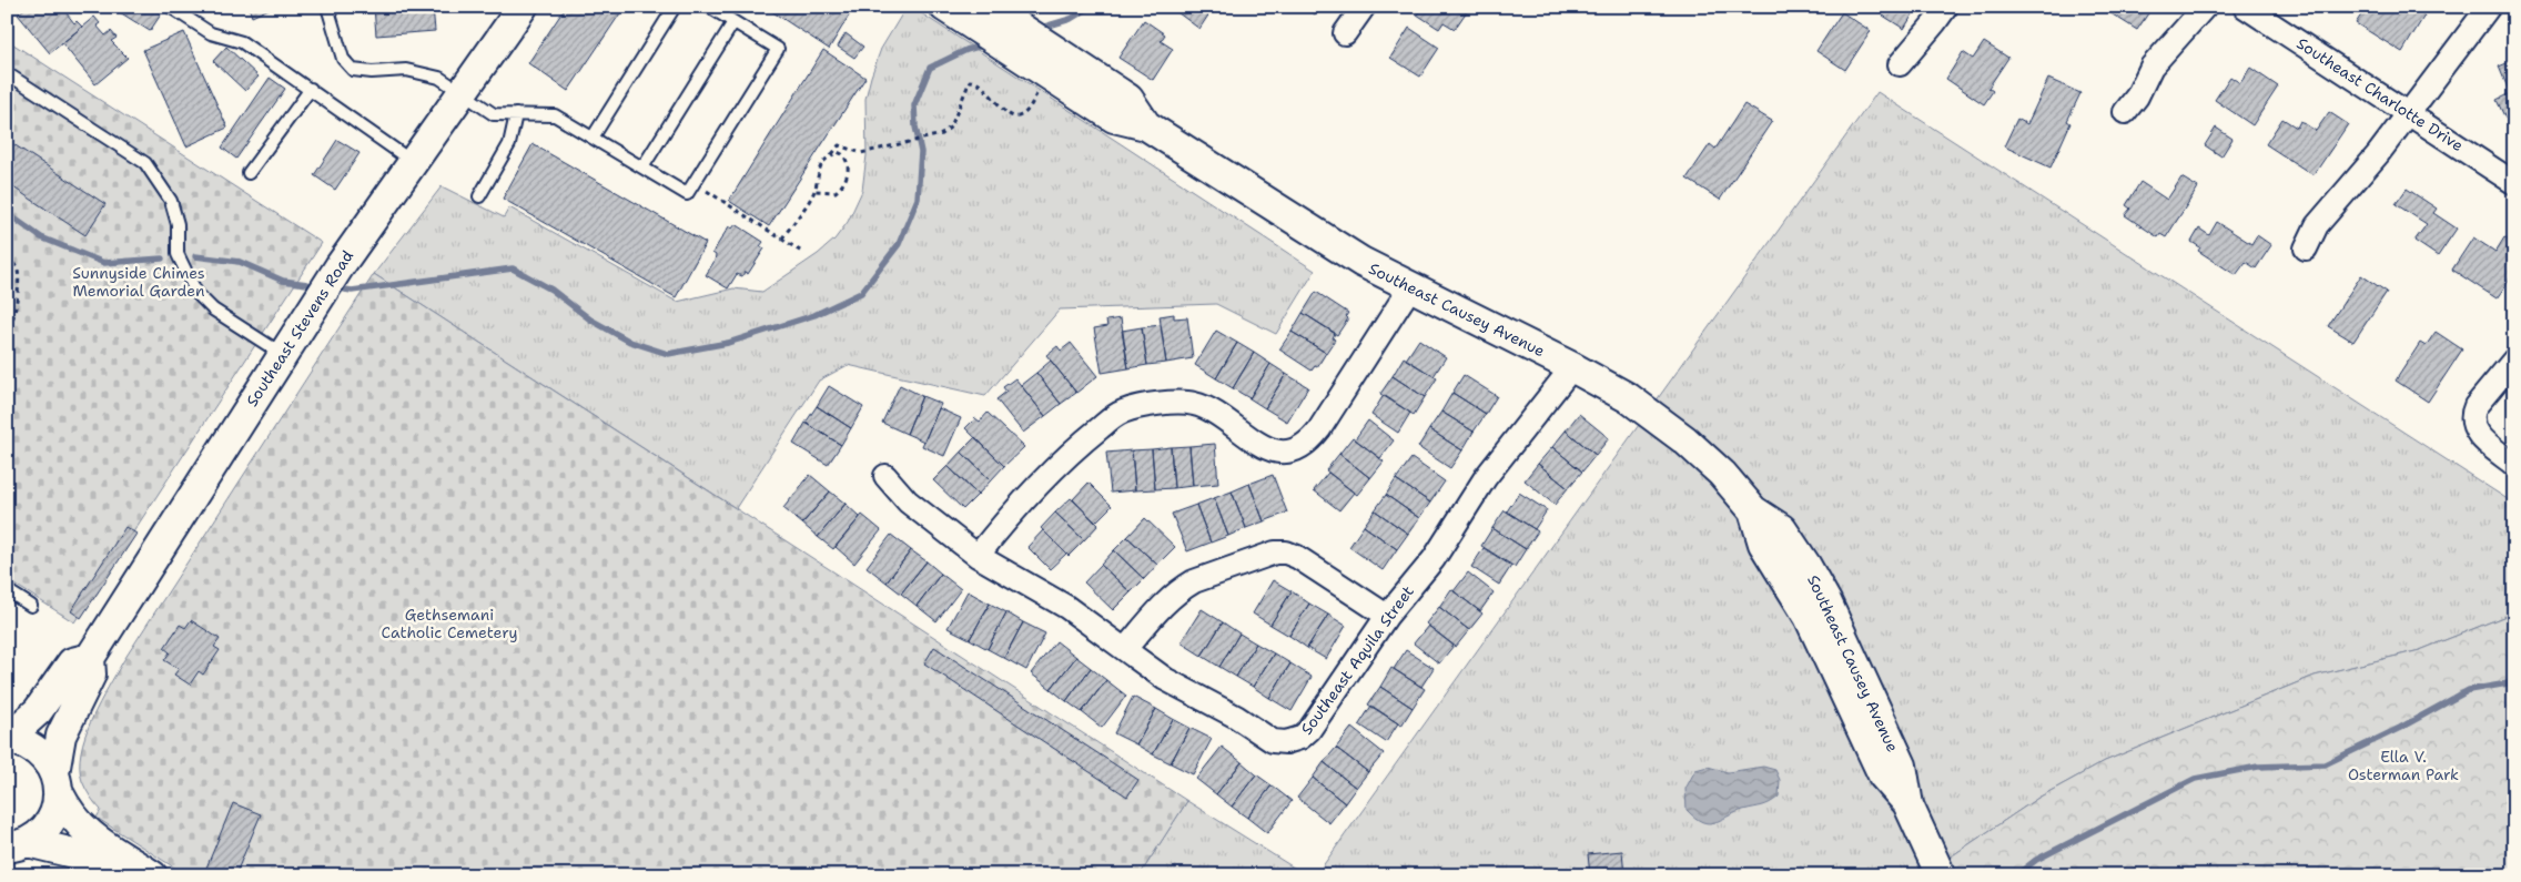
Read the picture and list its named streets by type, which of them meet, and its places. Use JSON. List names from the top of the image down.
{
  "streets": {
    "street": [
      "Southeast Charlotte Drive",
      "Southeast Causey Avenue",
      "Southeast Stevens Road",
      "Southeast Aquila Street"
    ]
  },
  "crossings": [
    ["Southeast Causey Avenue", "Southeast Aquila Street"]
  ],
  "parks": ["Sunnyside Chimes Memorial Garden", "Gethsemani Catholic Cemetery", "Ella V. Osterman Park"]
}
